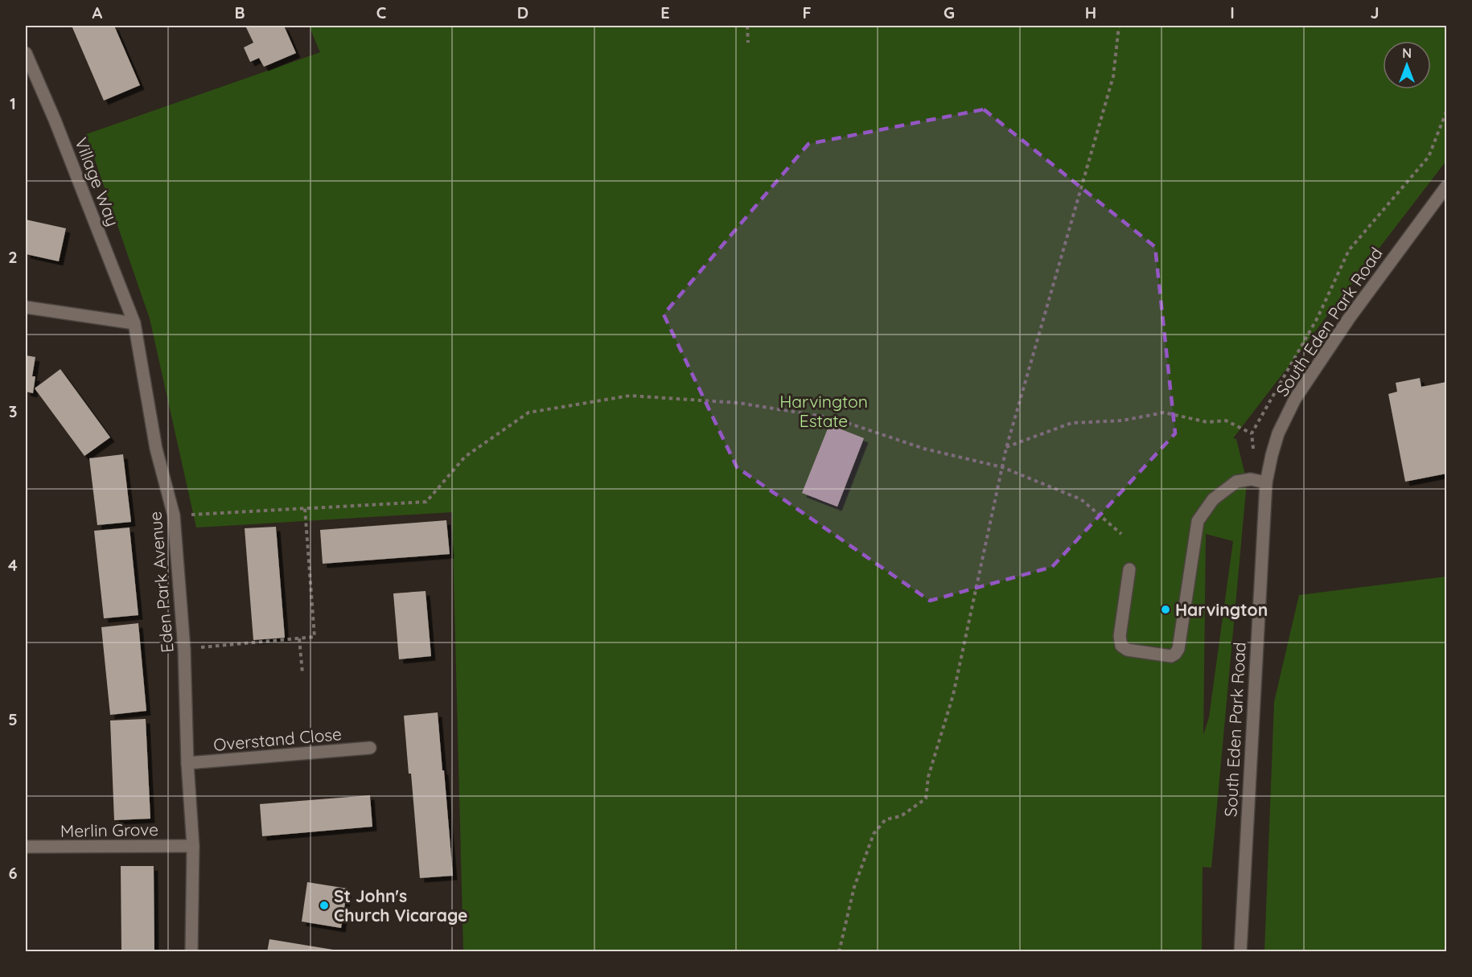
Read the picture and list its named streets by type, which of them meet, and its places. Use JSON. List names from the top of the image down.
{
  "streets": {
    "street": [
      "Village Way",
      "South Eden Park Road",
      "Eden Park Avenue",
      "Overstand Close",
      "Merlin Grove"
    ]
  },
  "crossings": [
    ["Village Way", "Eden Park Avenue"],
    ["Eden Park Avenue", "Overstand Close"],
    ["Eden Park Avenue", "Merlin Grove"]
  ],
  "parks": ["Harvington Estate"],
  "places": ["Harvington", "St John's Church Vicarage"],
  "north": "top",
  "grid": {
    "columns": [
      "A",
      "B",
      "C",
      "D",
      "E",
      "F",
      "G",
      "H",
      "I",
      "J"
    ],
    "rows": [
      "1",
      "2",
      "3",
      "4",
      "5",
      "6"
    ]
  }
}
